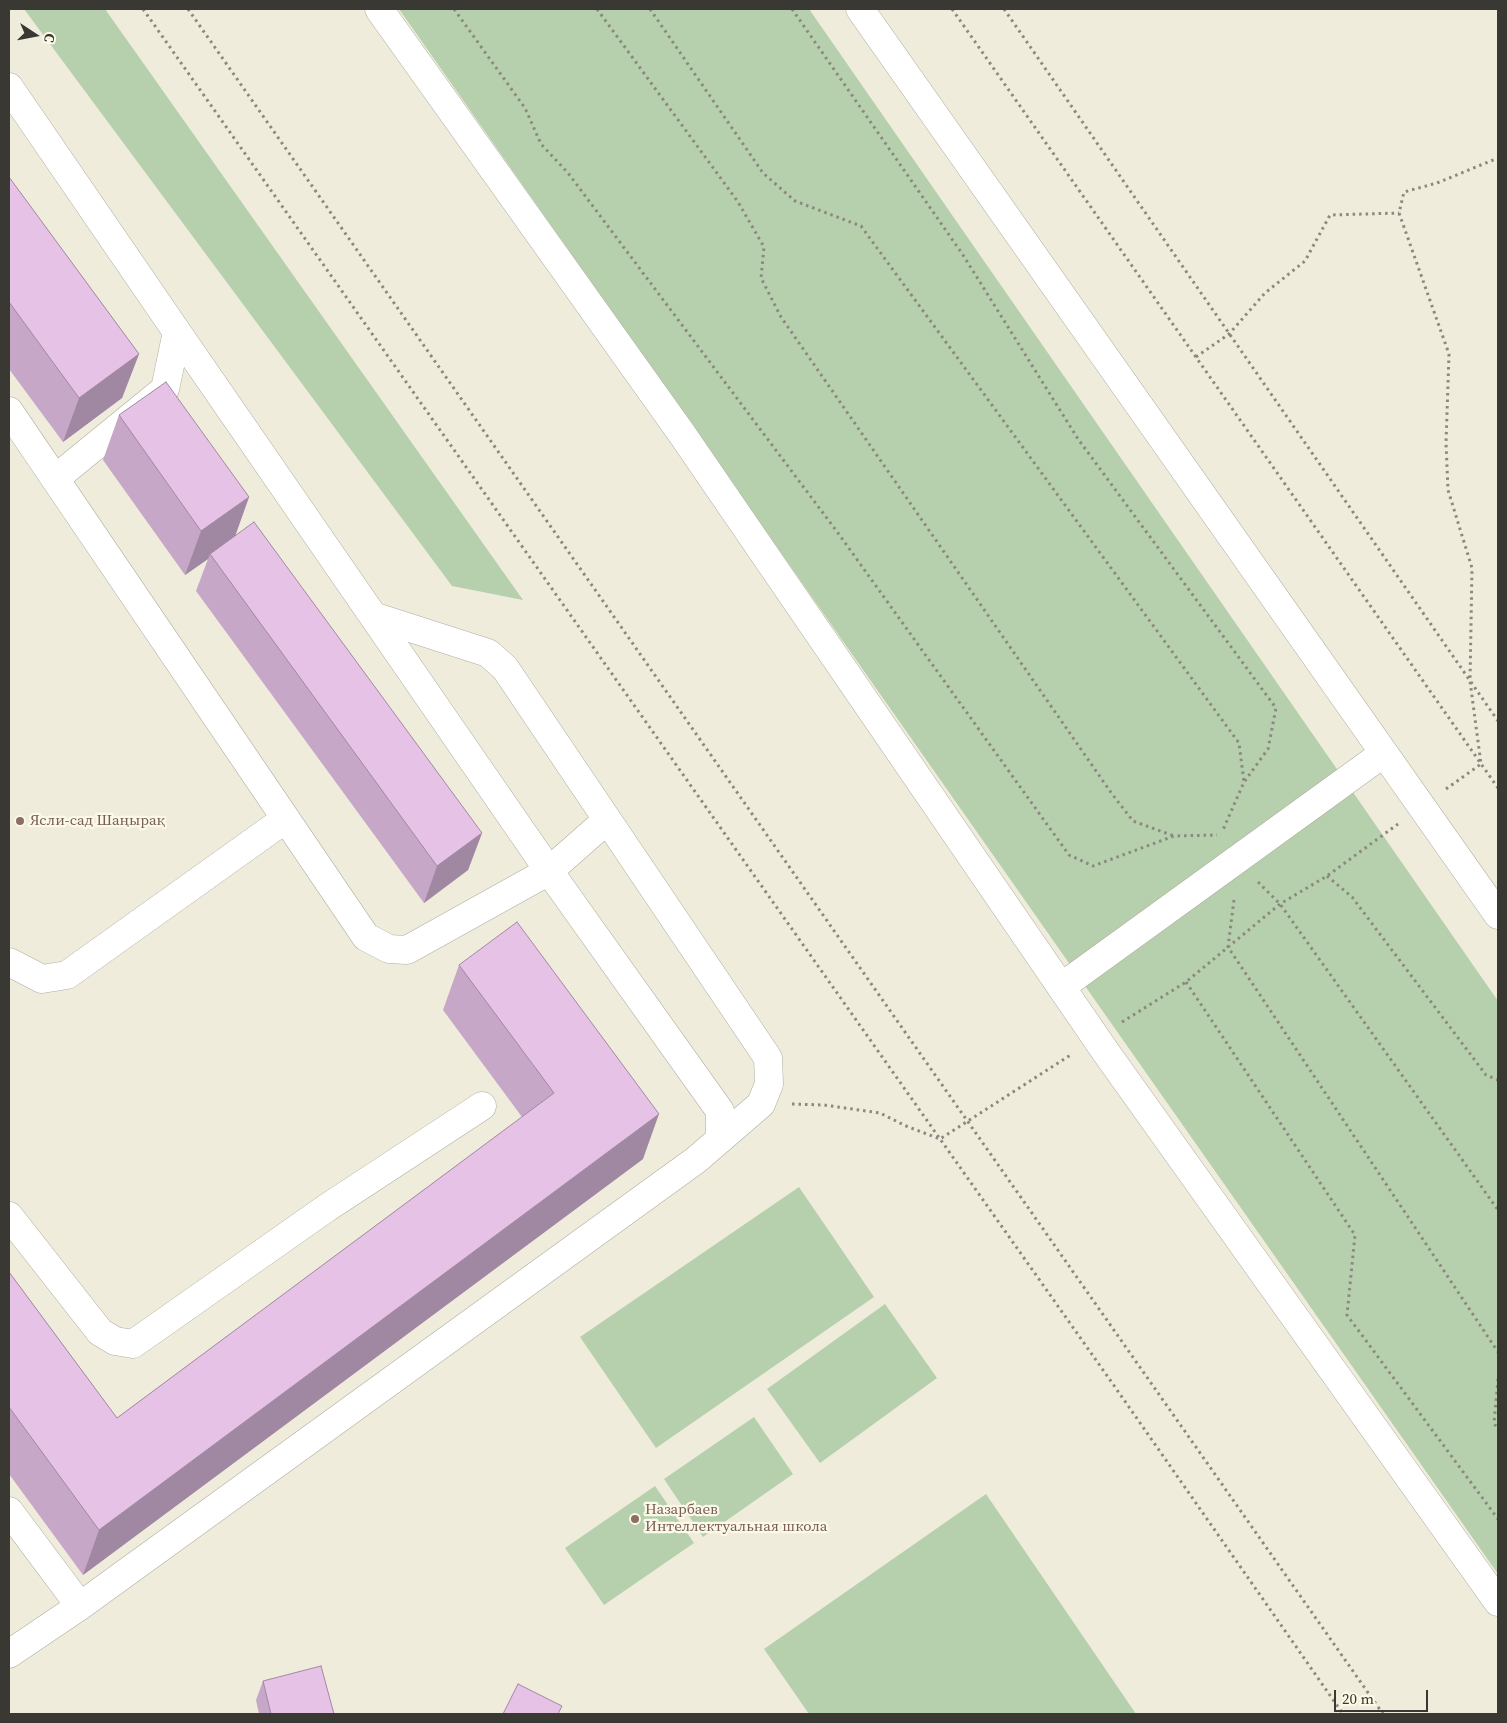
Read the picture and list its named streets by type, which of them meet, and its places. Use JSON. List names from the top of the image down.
{
  "places": ["Ясли-сад Шаңырақ", "Назарбаев Интеллектуальная школа"],
  "scale_bar": "20 m",
  "north": "right"
}
